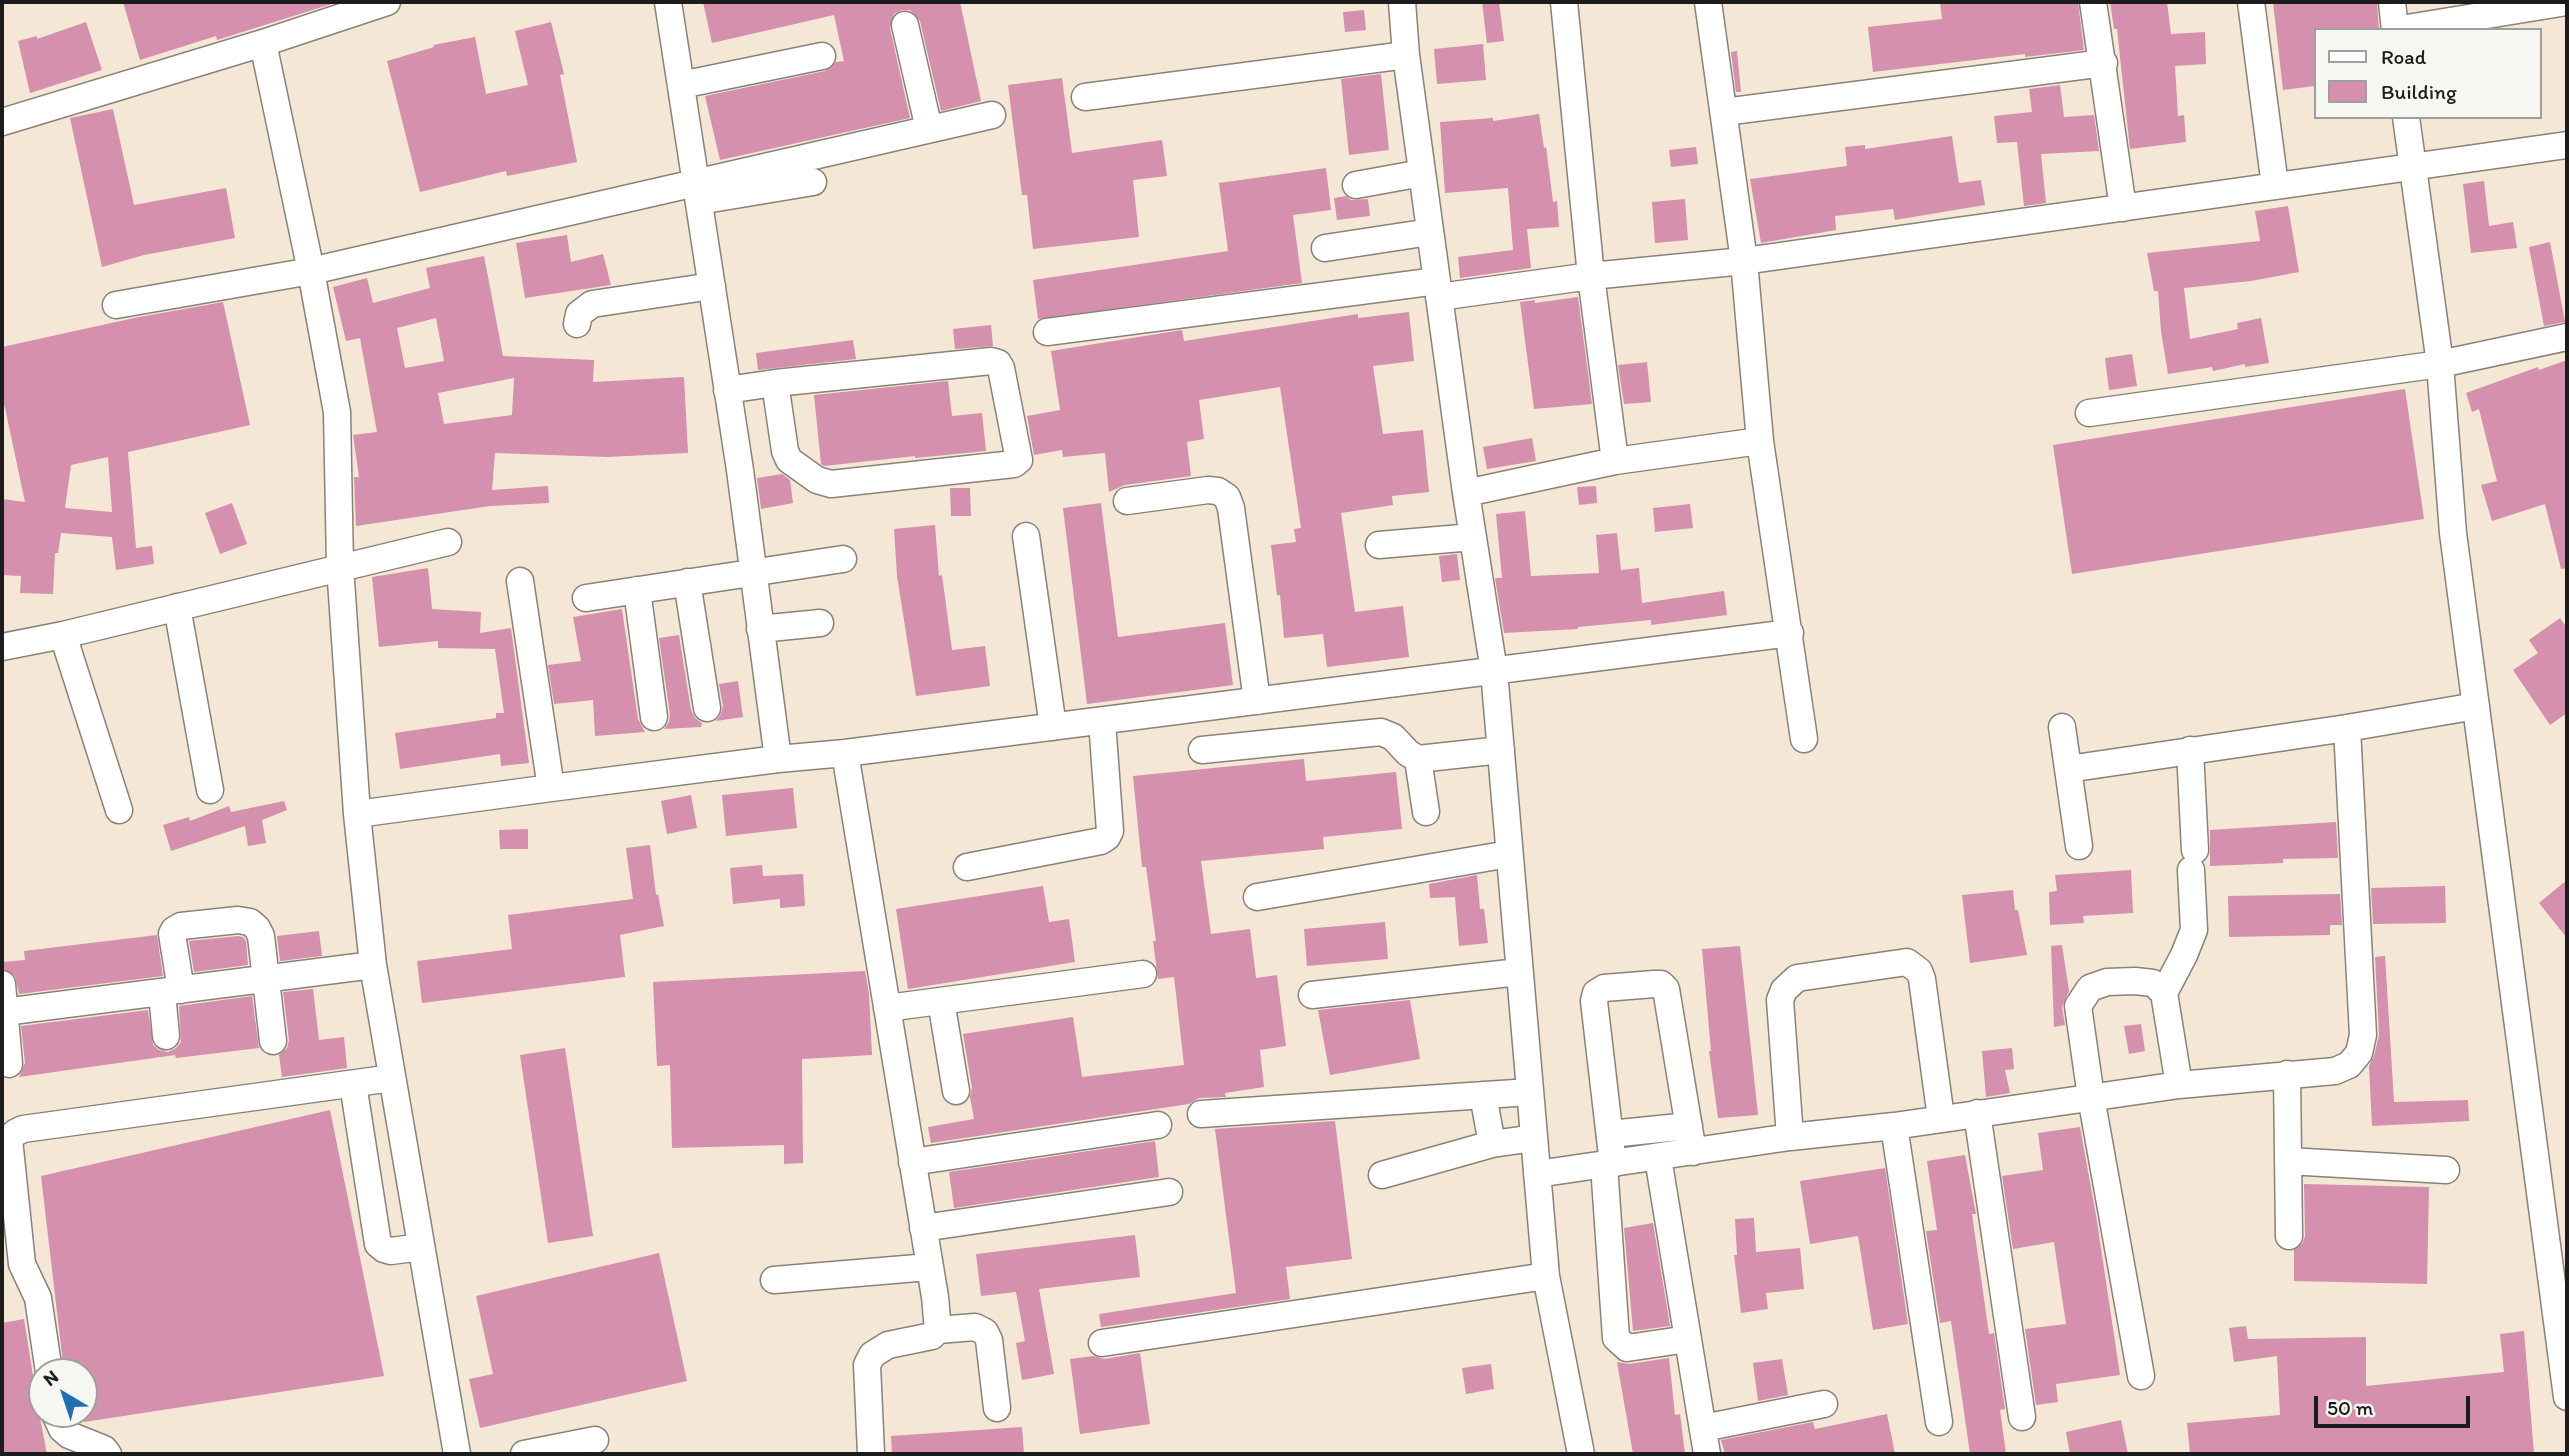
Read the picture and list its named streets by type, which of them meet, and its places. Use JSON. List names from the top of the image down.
{
  "legend": ["Road", "Building"],
  "scale_bar": "50 m",
  "north": "top left"
}
